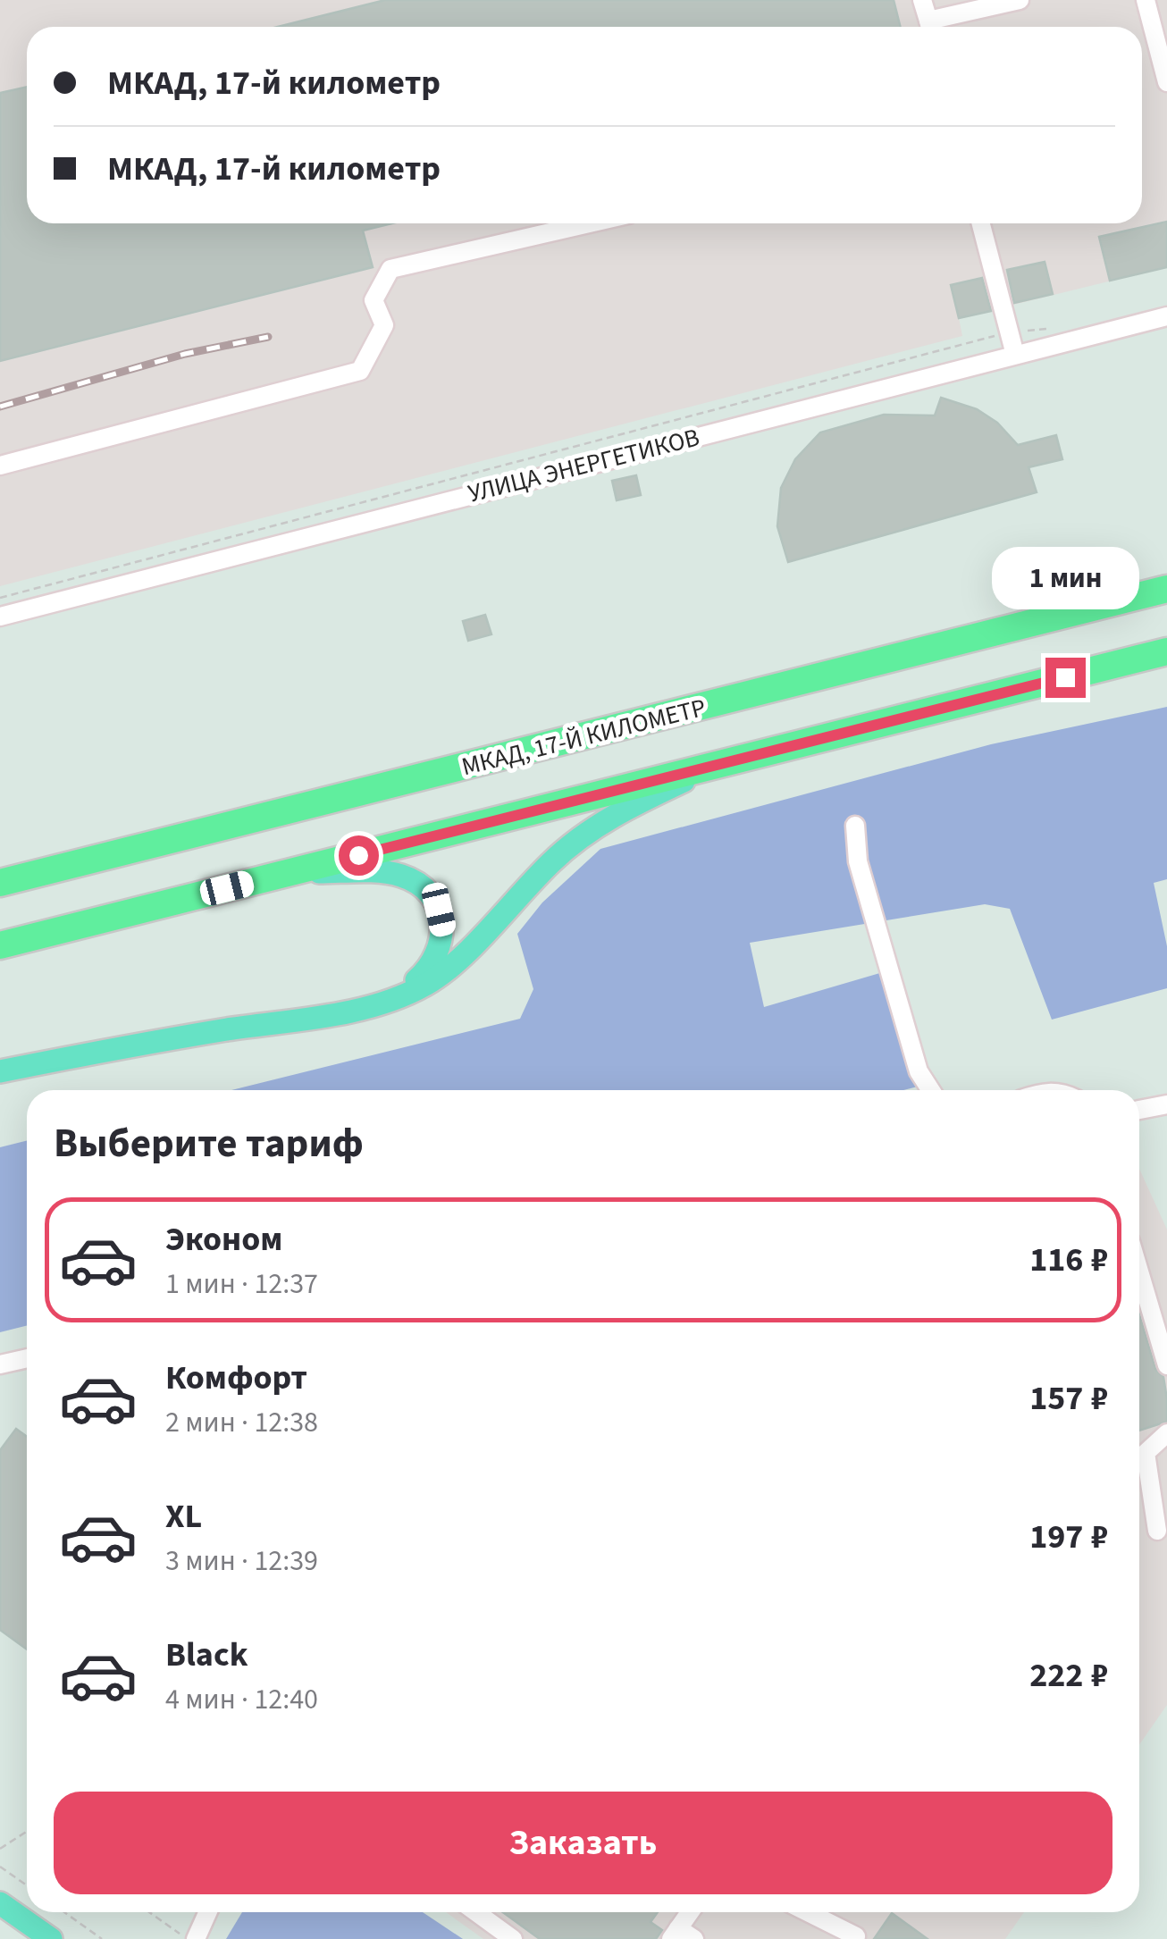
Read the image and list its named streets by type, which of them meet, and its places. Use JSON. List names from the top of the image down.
{
  "streets": {
    "highway": ["МКАД, 17-Й КИЛОМЕТР"],
    "street": ["УЛИЦА ЭНЕРГЕТИКОВ"]
  },
  "page": {
    "banner": ["МКАД, 17-й километр", "МКАД, 17-й километр"],
    "bubble": "1 мин",
    "heading": "Выберите тариф",
    "list": [
      {
        "name": "Эконом",
        "note": "1 мин · 12:37",
        "value": "116 ₽"
      },
      {
        "name": "Комфорт",
        "note": "2 мин · 12:38",
        "value": "157 ₽"
      },
      {
        "name": "XL",
        "note": "3 мин · 12:39",
        "value": "197 ₽"
      },
      {
        "name": "Black",
        "note": "4 мин · 12:40",
        "value": "222 ₽"
      }
    ],
    "buttons": "Заказать"
  }
}
